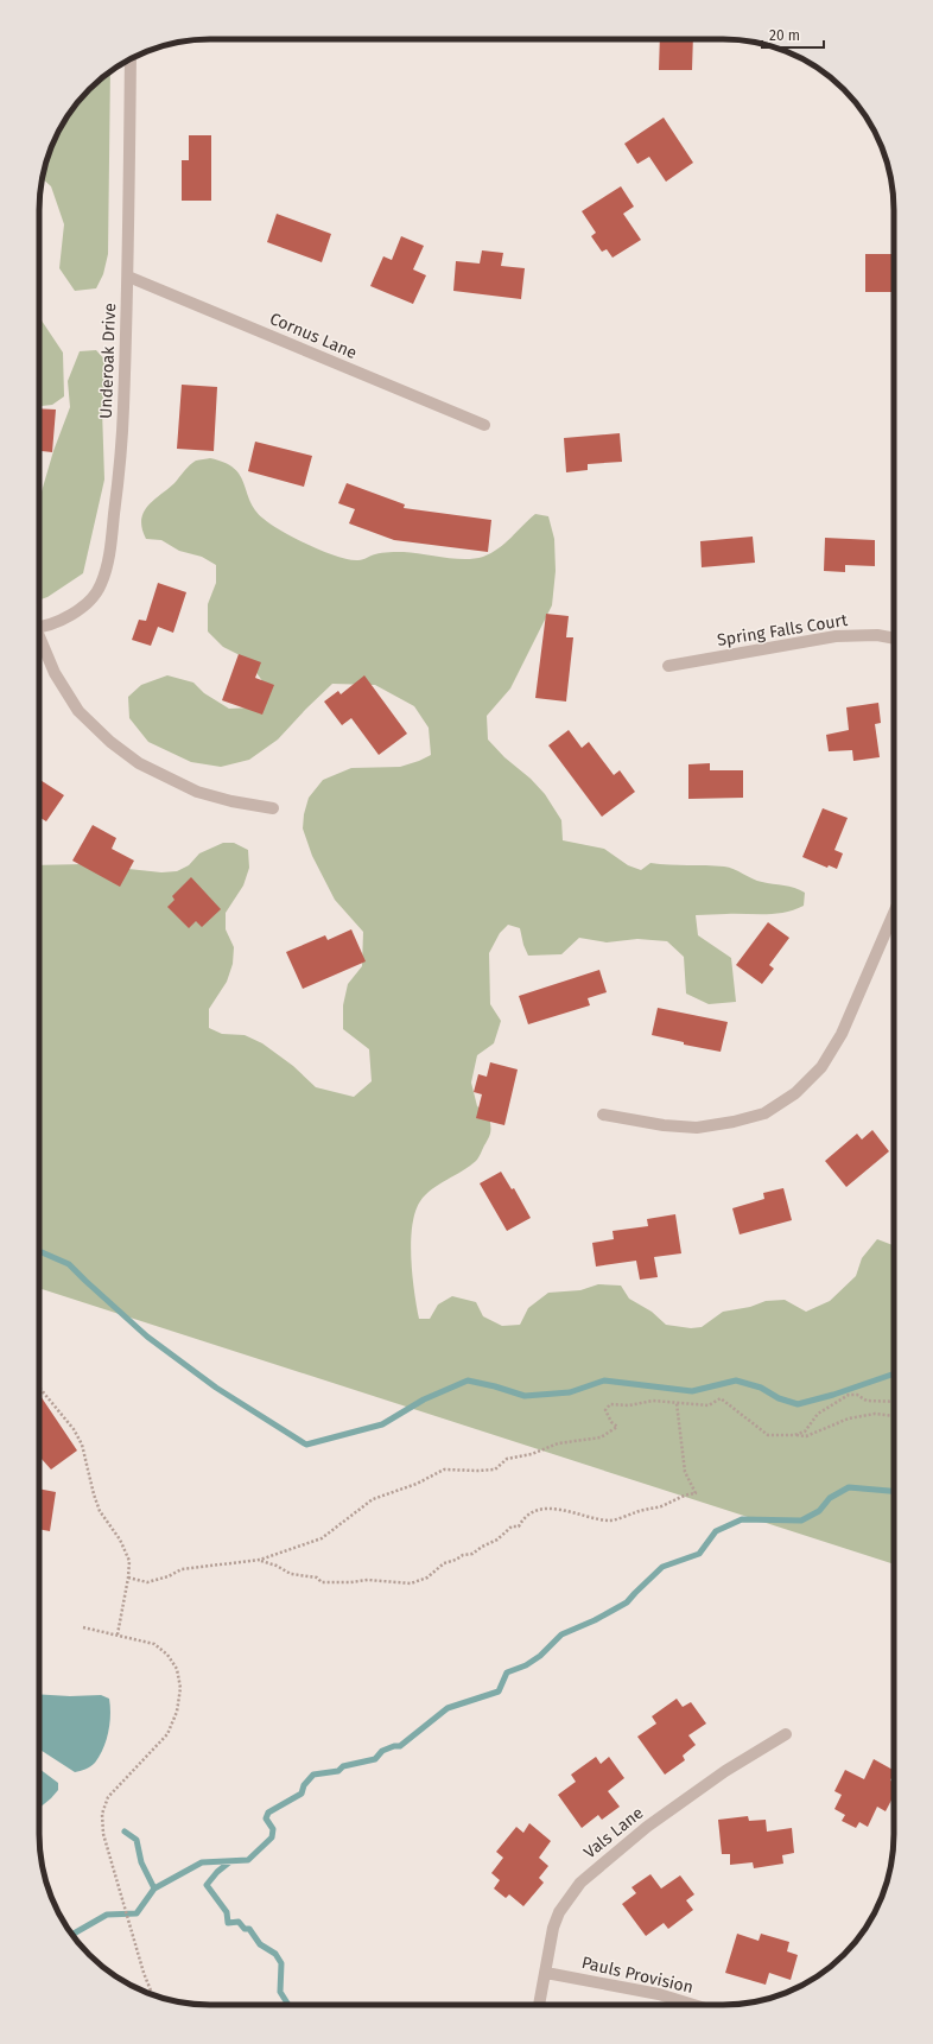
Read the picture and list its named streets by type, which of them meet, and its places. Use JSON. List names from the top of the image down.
{
  "streets": {
    "street": [
      "Cornus Lane",
      "Underoak Drive",
      "Spring Falls Court",
      "Vals Lane",
      "Pauls Provision"
    ]
  },
  "crossings": [
    ["Cornus Lane", "Underoak Drive"],
    ["Vals Lane", "Pauls Provision"]
  ],
  "scale_bar": "20 m"
}
